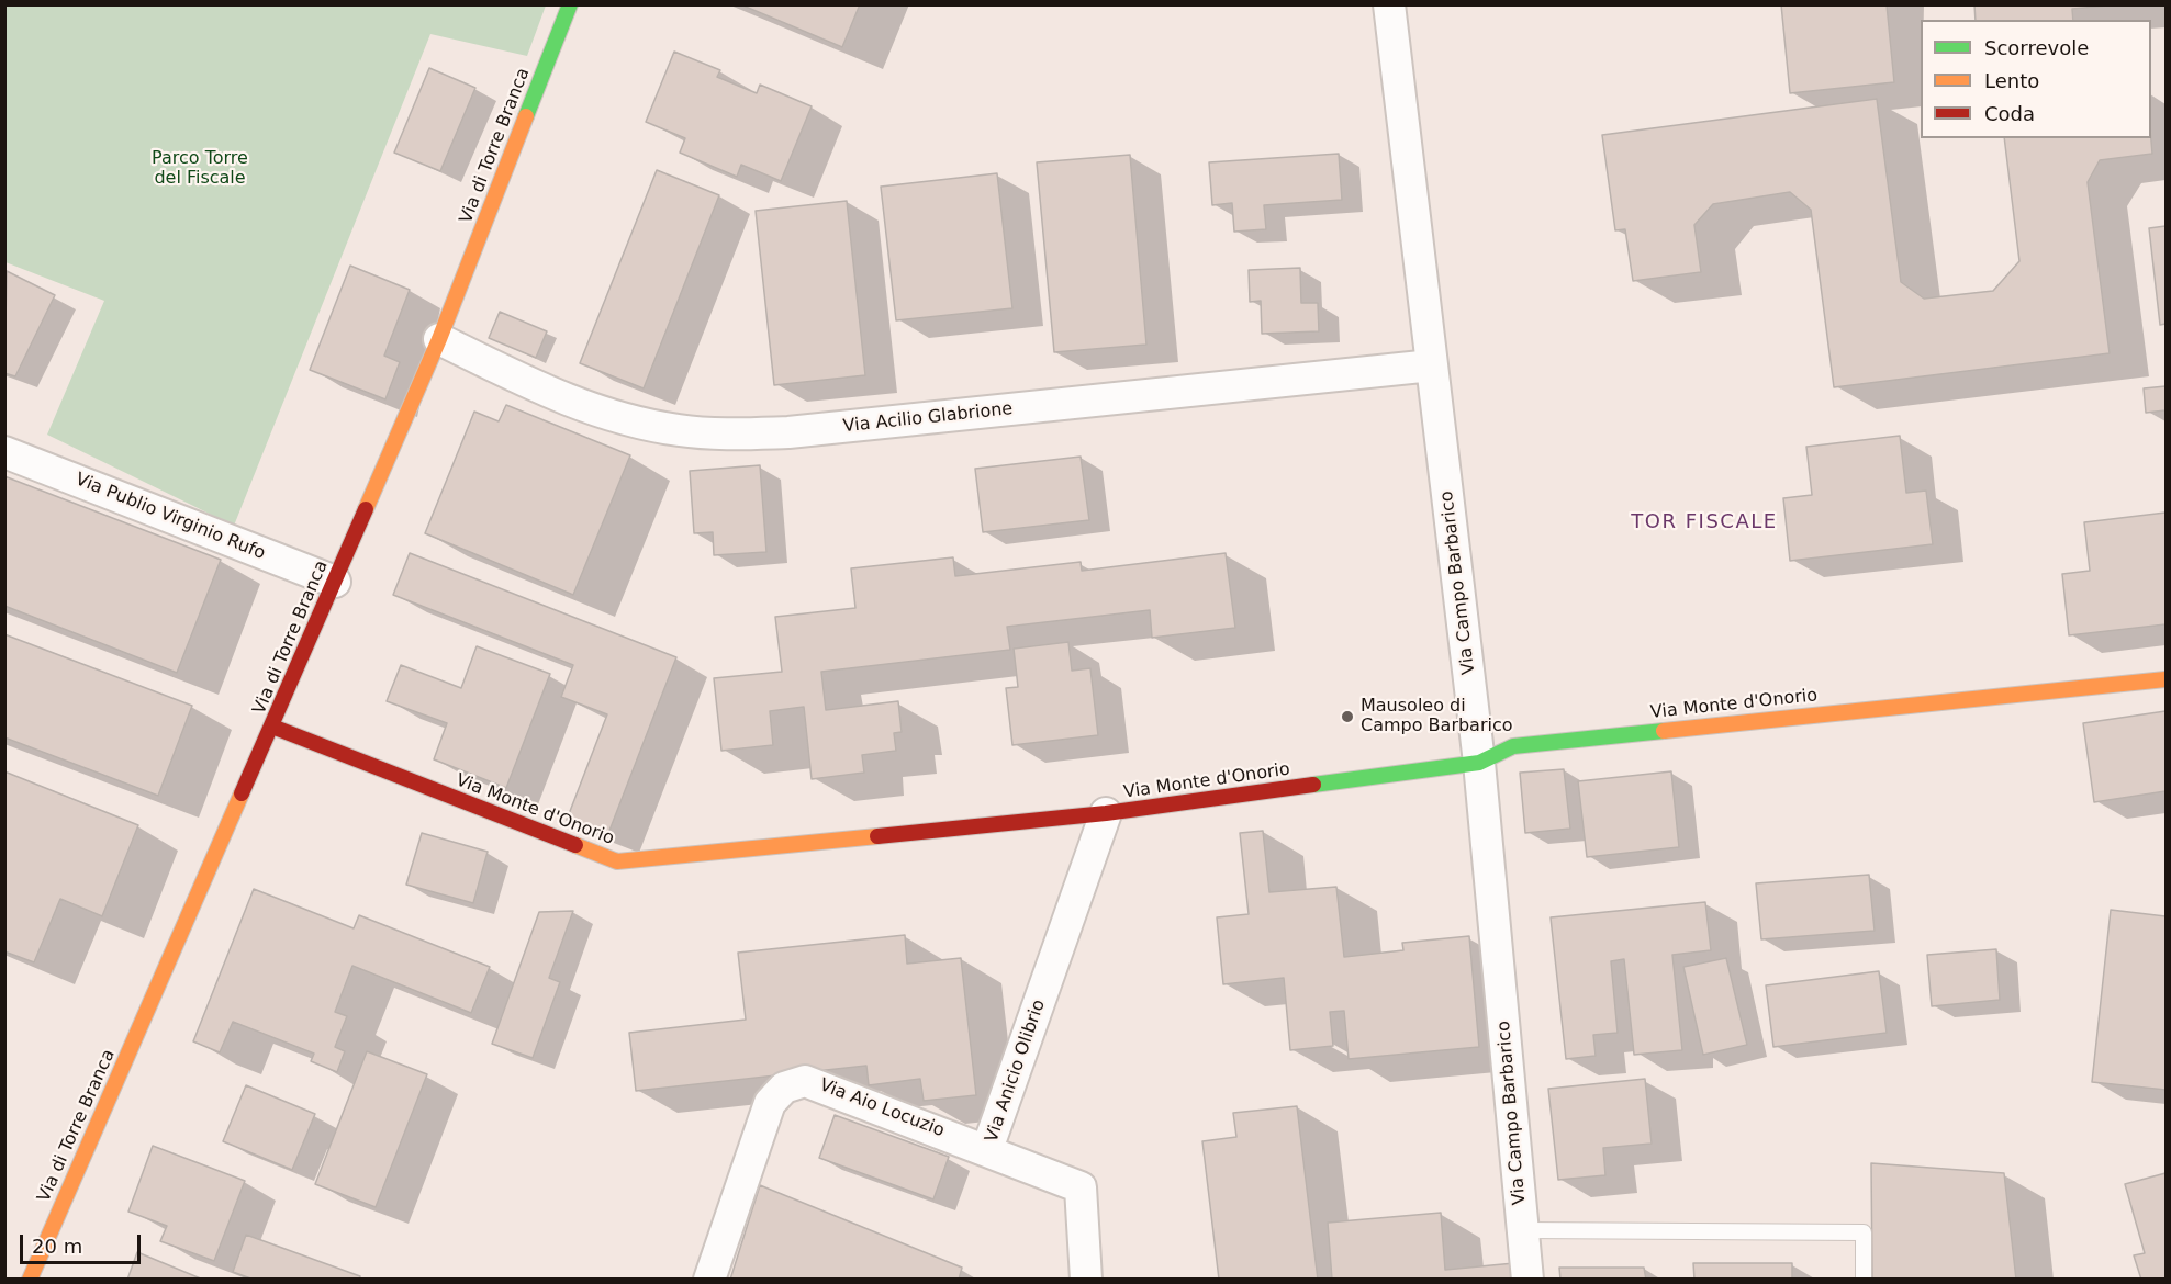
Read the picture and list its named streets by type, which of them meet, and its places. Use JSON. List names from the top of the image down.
{
  "streets": {
    "street": [
      "Via di Torre Branca",
      "Via Acilio Glabrione",
      "Via Publio Virginio Rufo",
      "Via Campo Barbarico",
      "Via Monte d'Onorio",
      "Via Anicio Olibrio",
      "Via Aio Locuzio"
    ]
  },
  "crossings": [
    ["Via di Torre Branca", "Via Acilio Glabrione"],
    ["Via di Torre Branca", "Via Publio Virginio Rufo"],
    ["Via di Torre Branca", "Via Monte d'Onorio"],
    ["Via Acilio Glabrione", "Via Campo Barbarico"],
    ["Via Campo Barbarico", "Via Monte d'Onorio"],
    ["Via Monte d'Onorio", "Via Anicio Olibrio"],
    ["Via Anicio Olibrio", "Via Aio Locuzio"]
  ],
  "districts": ["TOR FISCALE"],
  "parks": ["Parco Torre del Fiscale"],
  "places": ["Mausoleo di Campo Barbarico"],
  "legend": ["Scorrevole", "Lento", "Coda"],
  "scale_bar": "20 m"
}
